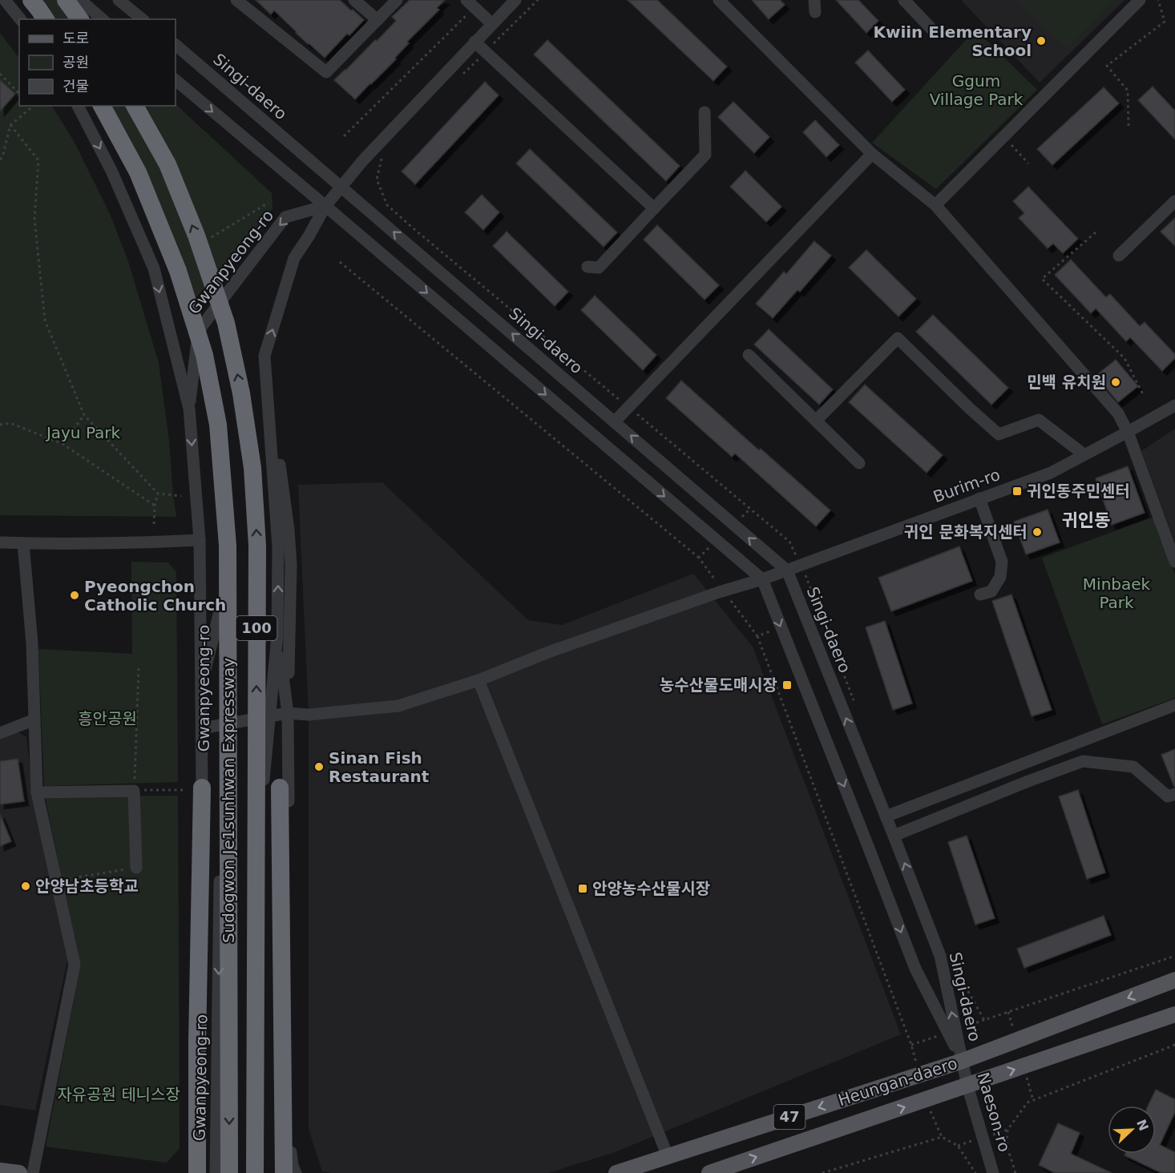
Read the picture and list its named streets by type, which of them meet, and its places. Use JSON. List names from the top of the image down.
{
  "streets": {
    "highway": ["100", "Sudogwon Je1sunhwan Expressway"],
    "main road": ["Heungan-daero", "47"],
    "street": [
      "Singi-daero",
      "Gwanpyeong-ro",
      "Burim-ro",
      "Naeson-ro"
    ]
  },
  "crossings": [
    ["Singi-daero", "Gwanpyeong-ro"],
    ["Singi-daero", "Burim-ro"],
    ["Singi-daero", "Heungan-daero"],
    ["Singi-daero", "Naeson-ro"],
    ["Gwanpyeong-ro", "Burim-ro"],
    ["Heungan-daero", "Naeson-ro"]
  ],
  "districts": ["귀인동"],
  "parks": [
    "Ggum Village Park",
    "Jayu Park",
    "Minbaek Park",
    "흥안공원",
    "자유공원 테니스장"
  ],
  "places": {
    "other": [
      "Kwiin Elementary School",
      "민백 유치원",
      "귀인 문화복지센터",
      "Pyeongchon Catholic Church",
      "Sinan Fish Restaurant",
      "안양남초등학교"
    ],
    "transit": ["귀인동주민센터", "농수산물도매시장", "안양농수산물시장"]
  },
  "legend": ["도로", "공원", "건물"],
  "north": "top right"
}
